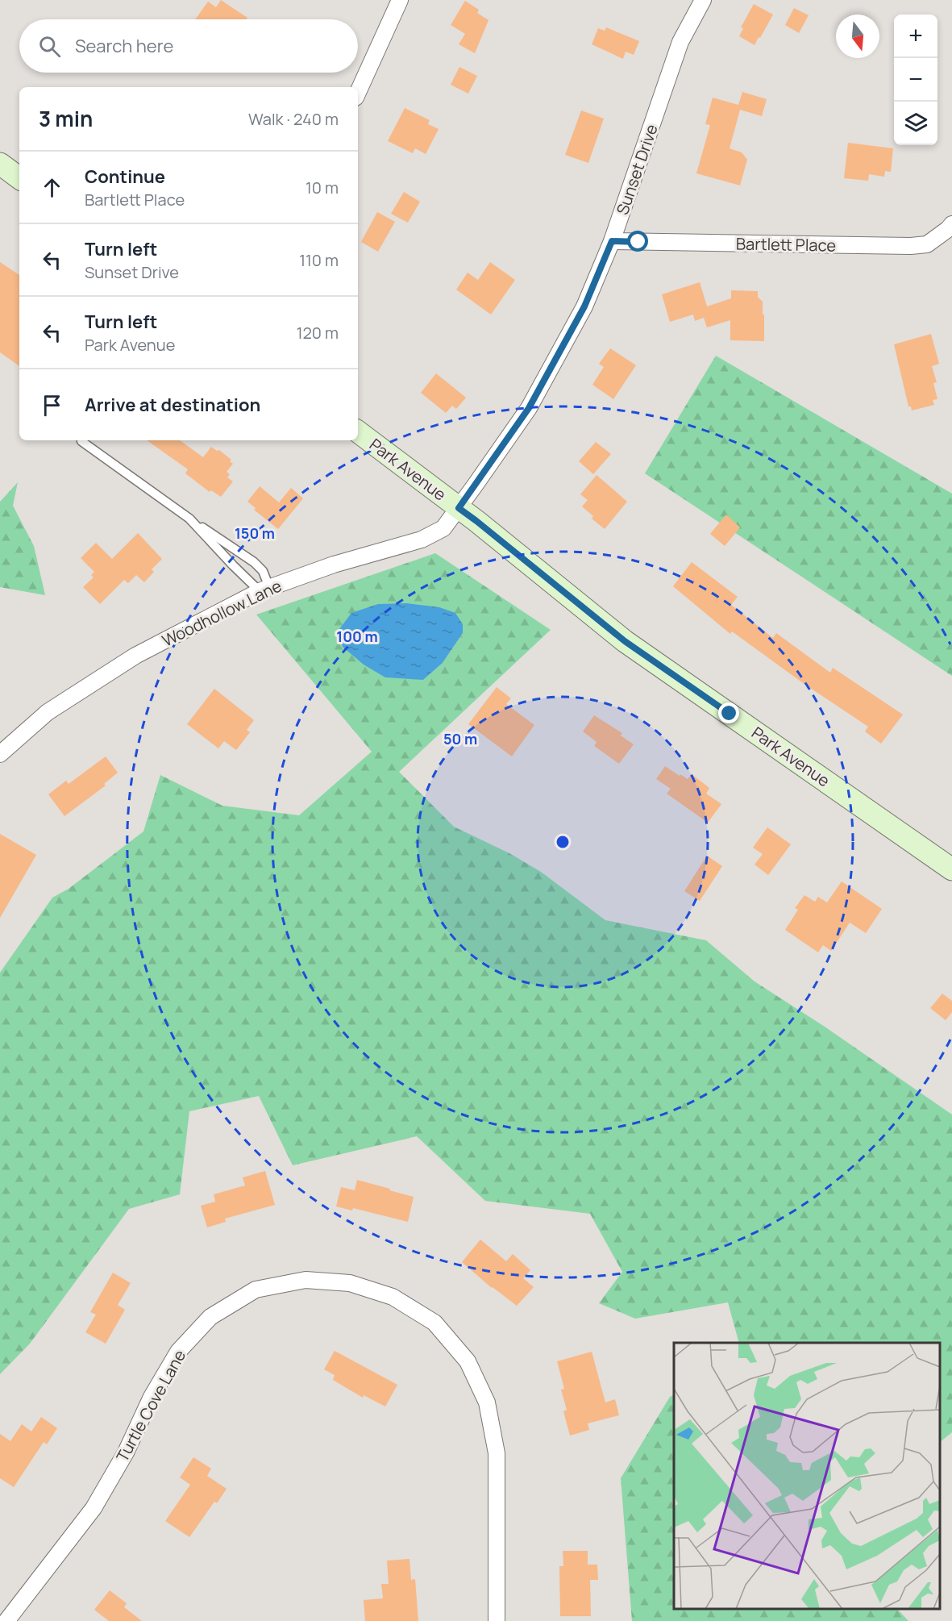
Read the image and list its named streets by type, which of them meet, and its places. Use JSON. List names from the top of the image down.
{
  "streets": {
    "main road": ["Park Avenue"],
    "street": [
      "Sunset Drive",
      "Bartlett Place",
      "Woodhollow Lane",
      "Turtle Cove Lane"
    ]
  },
  "crossings": [
    ["Sunset Drive", "Bartlett Place"],
    ["Sunset Drive", "Park Avenue"],
    ["Sunset Drive", "Woodhollow Lane"],
    ["Park Avenue", "Woodhollow Lane"]
  ],
  "north": "bottom",
  "page": {
    "map_buttons": ["+", "−"],
    "search": "Search here",
    "heading": ["3 min", "Walk · 240 m"],
    "list": [
      ["Continue", "Bartlett Place", "10 m"],
      ["Turn left", "Sunset Drive", "110 m"],
      ["Turn left", "Park Avenue", "120 m"],
      "Arrive at destination"
    ]
  },
  "rings": ["150 m", "100 m", "50 m"]
}
